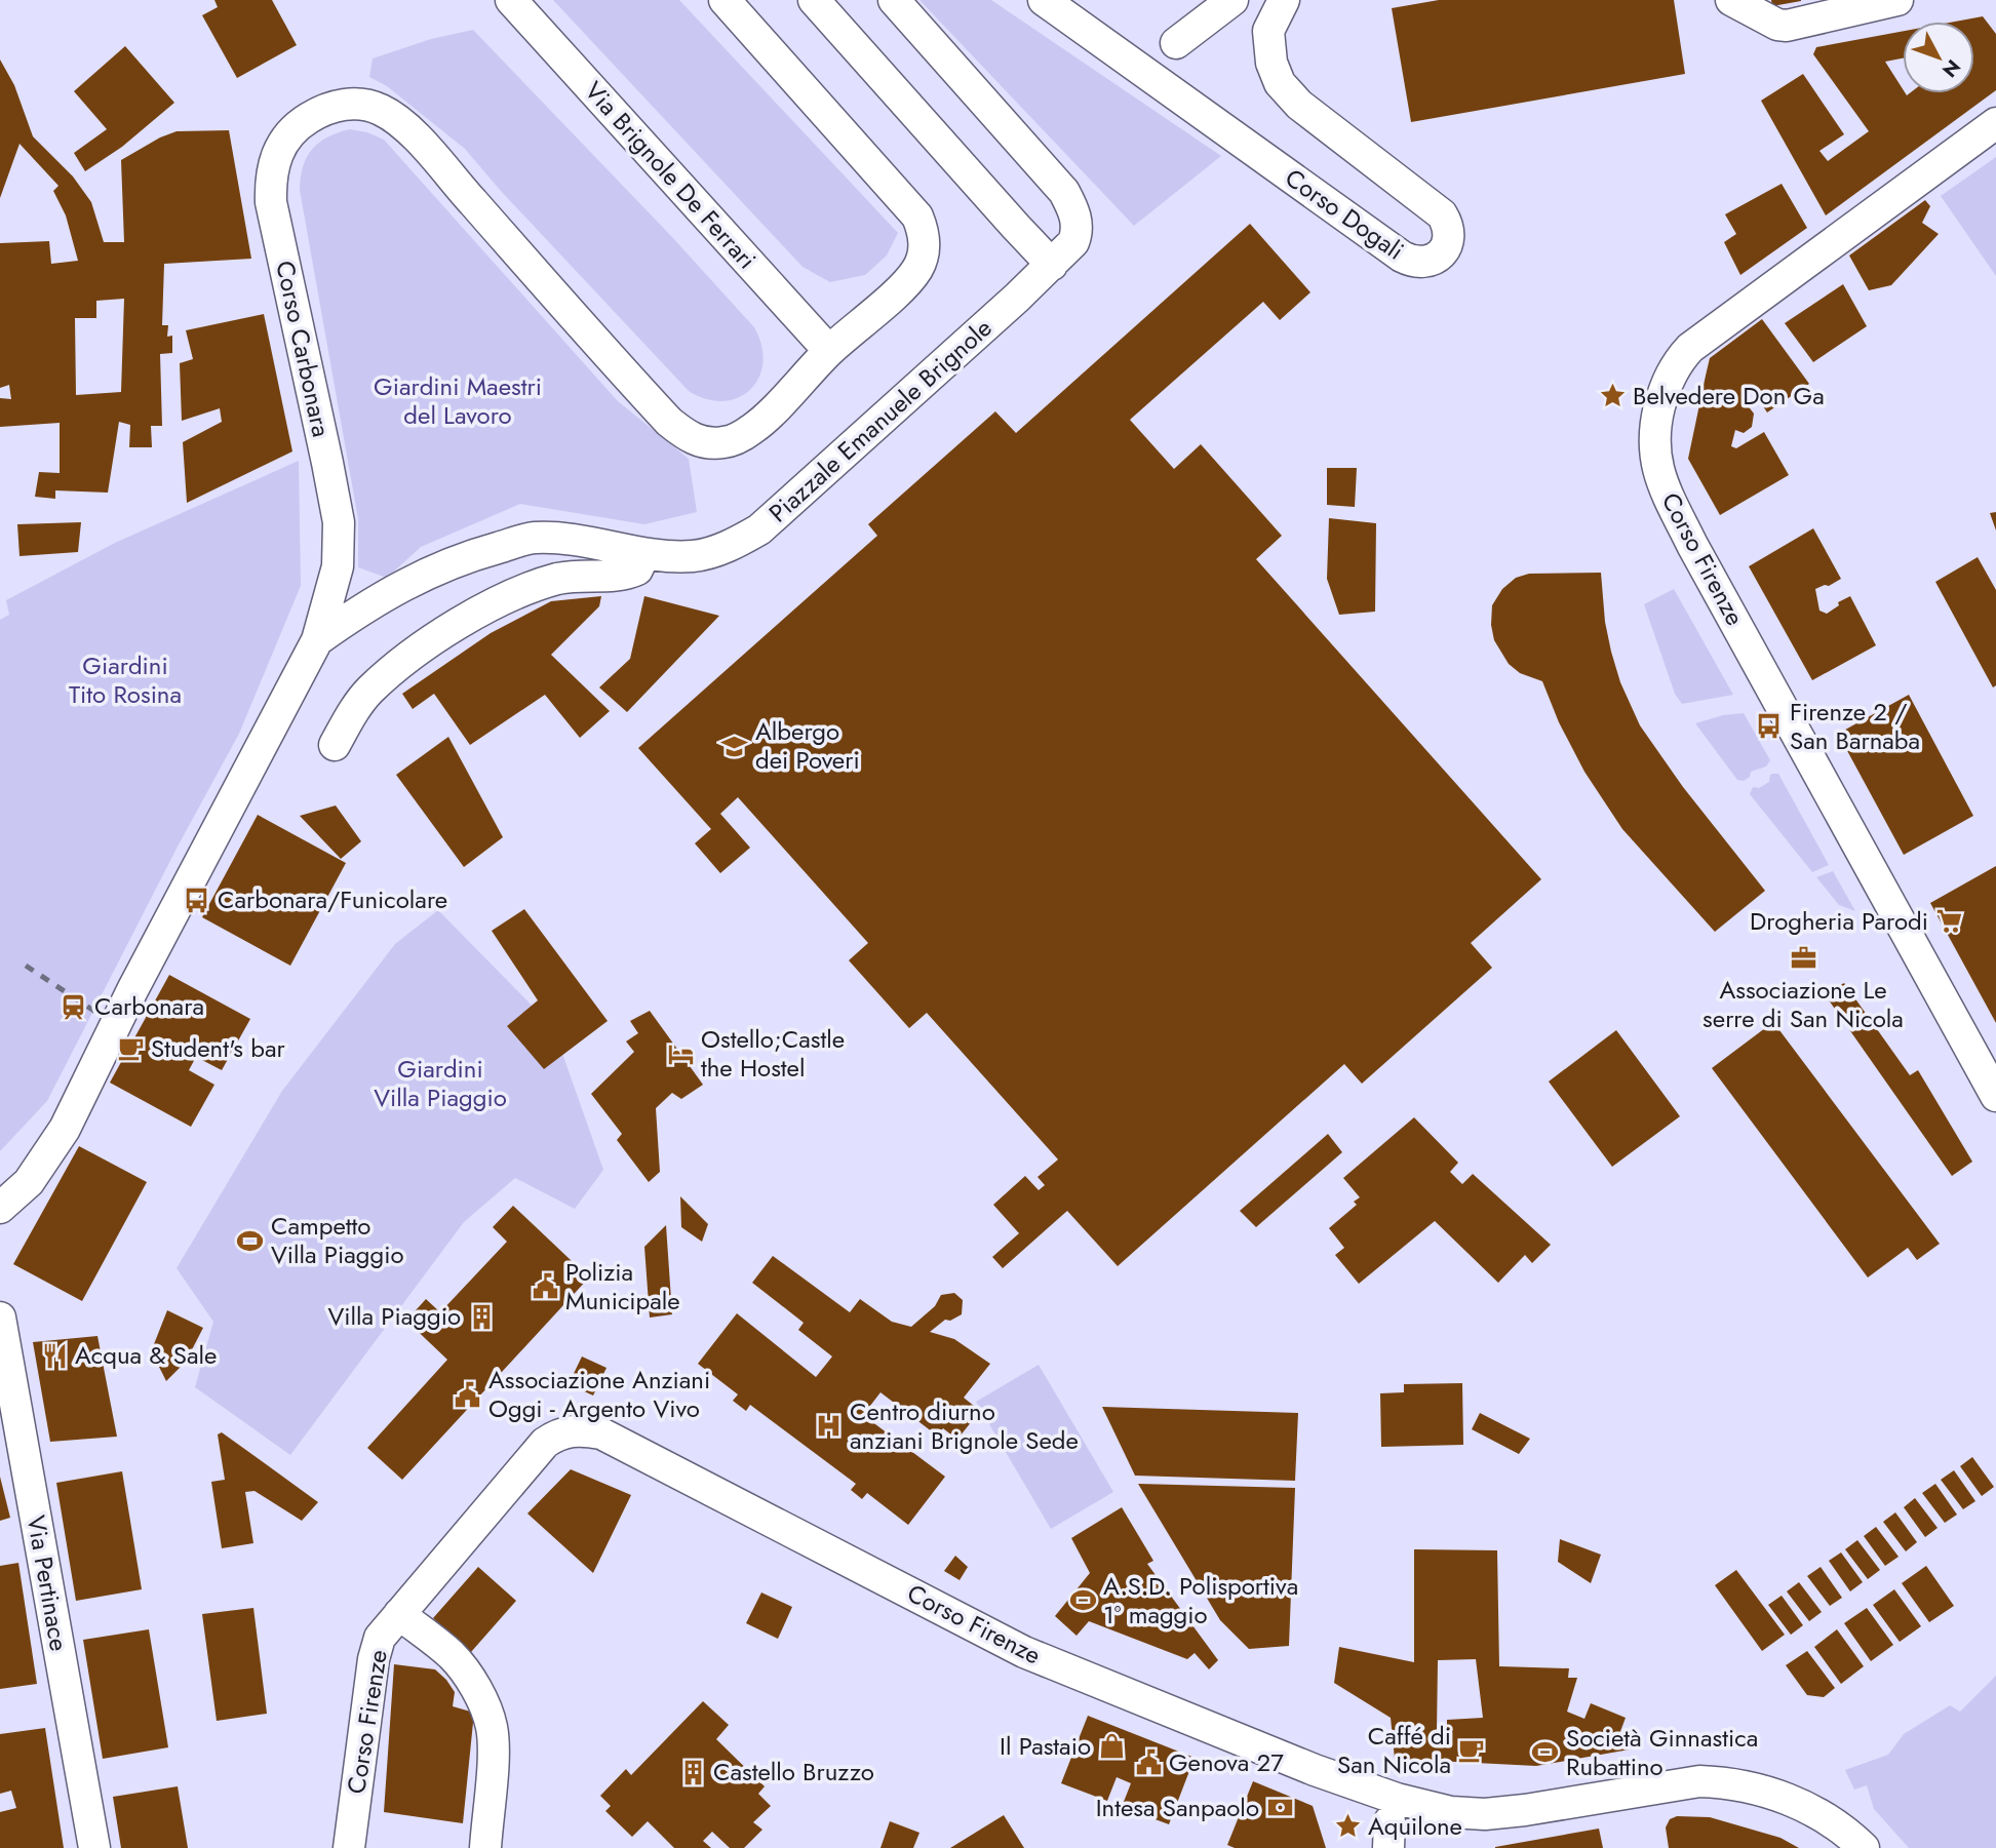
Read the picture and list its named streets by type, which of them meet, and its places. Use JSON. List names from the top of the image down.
{
  "streets": {
    "street": [
      "Via Brignole De Ferrari",
      "Corso Dogali",
      "Corso Carbonara",
      "Piazzale Emanuele Brignole",
      "Corso Firenze",
      "Via Pertinace"
    ]
  },
  "crossings": [
    ["Via Brignole De Ferrari", "Corso Carbonara"],
    ["Corso Carbonara", "Piazzale Emanuele Brignole"]
  ],
  "parks": ["Giardini Maestri del Lavoro", "Giardini Tito Rosina", "Giardini Villa Piaggio"],
  "places": {
    "place": ["Belvedere Don Ga", "Aquilone"],
    "bus stop": ["Firenze 2 / San Barnaba", "Carbonara/Funicolare"],
    "school or university": ["Albergo dei Poveri"],
    "supermarket": ["Drogheria Parodi"],
    "office": ["Associazione Le serre di San Nicola"],
    "station": ["Carbonara"],
    "cafe": ["Student's bar", "Caffé di San Nicola"],
    "hotel": ["Ostello;Castle the Hostel"],
    "sports": ["Campetto Villa Piaggio", "A.S.D. Polisportiva 1° maggio", "Società Ginnastica Rubattino"],
    "public building": ["Polizia Municipale", "Associazione Anziani Oggi - Argento Vivo", "Genova 27"],
    "building": ["Villa Piaggio", "Castello Bruzzo"],
    "restaurant": ["Acqua & Sale"],
    "hospital": ["Centro diurno anziani Brignole Sede"],
    "shop": ["Il Pastaio"],
    "bank": ["Intesa Sanpaolo"]
  },
  "north": "bottom right"
}
